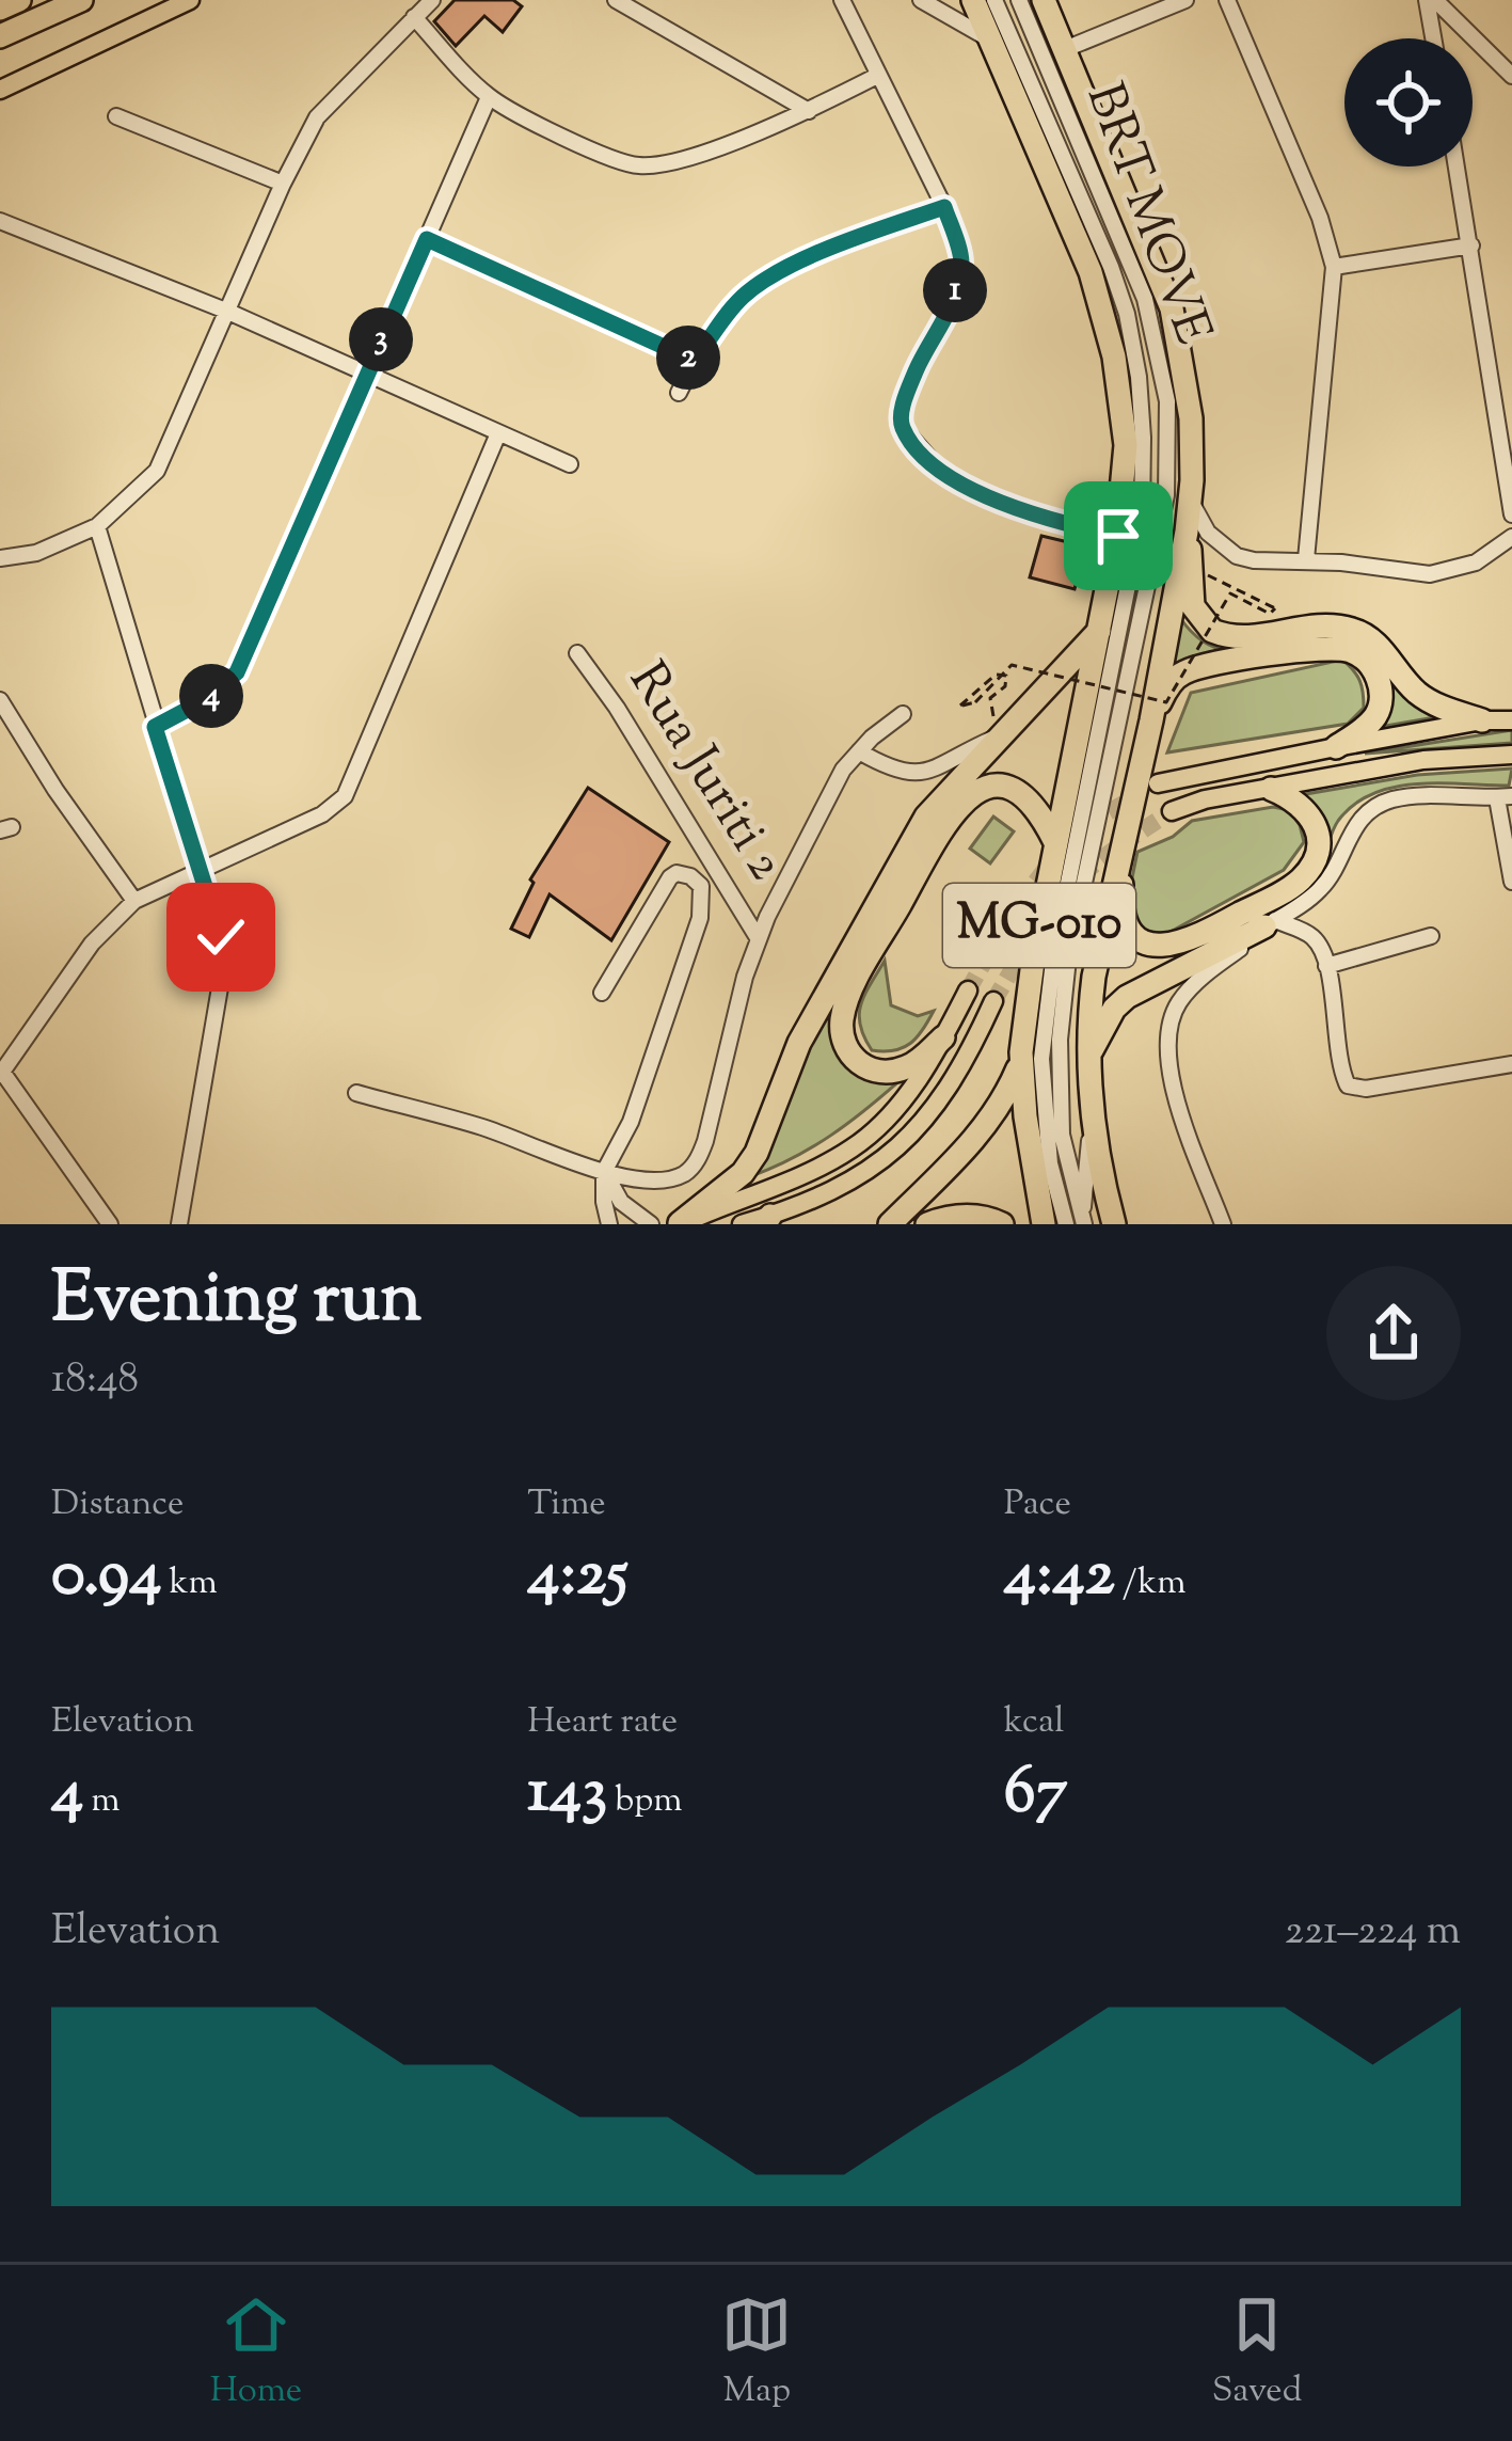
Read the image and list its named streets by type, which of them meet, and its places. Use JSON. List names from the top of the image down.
{
  "streets": {
    "highway": ["MG-010"],
    "street": ["BRT MOVE", "Rua Juriti 2"]
  },
  "page": {
    "pins": [
      "1",
      "3",
      "2",
      "4"
    ],
    "heading": ["Evening run", "18:48"],
    "stats": [
      ["Distance", "0.94 km"],
      ["Time", "4:25"],
      ["Pace", "4:42 /km"],
      ["Elevation", "4 m"],
      ["Heart rate", "143 bpm"],
      ["kcal", "67"]
    ],
    "chart": ["Elevation", "221–224 m"],
    "tabs": ["Home", "Map", "Saved"]
  }
}
